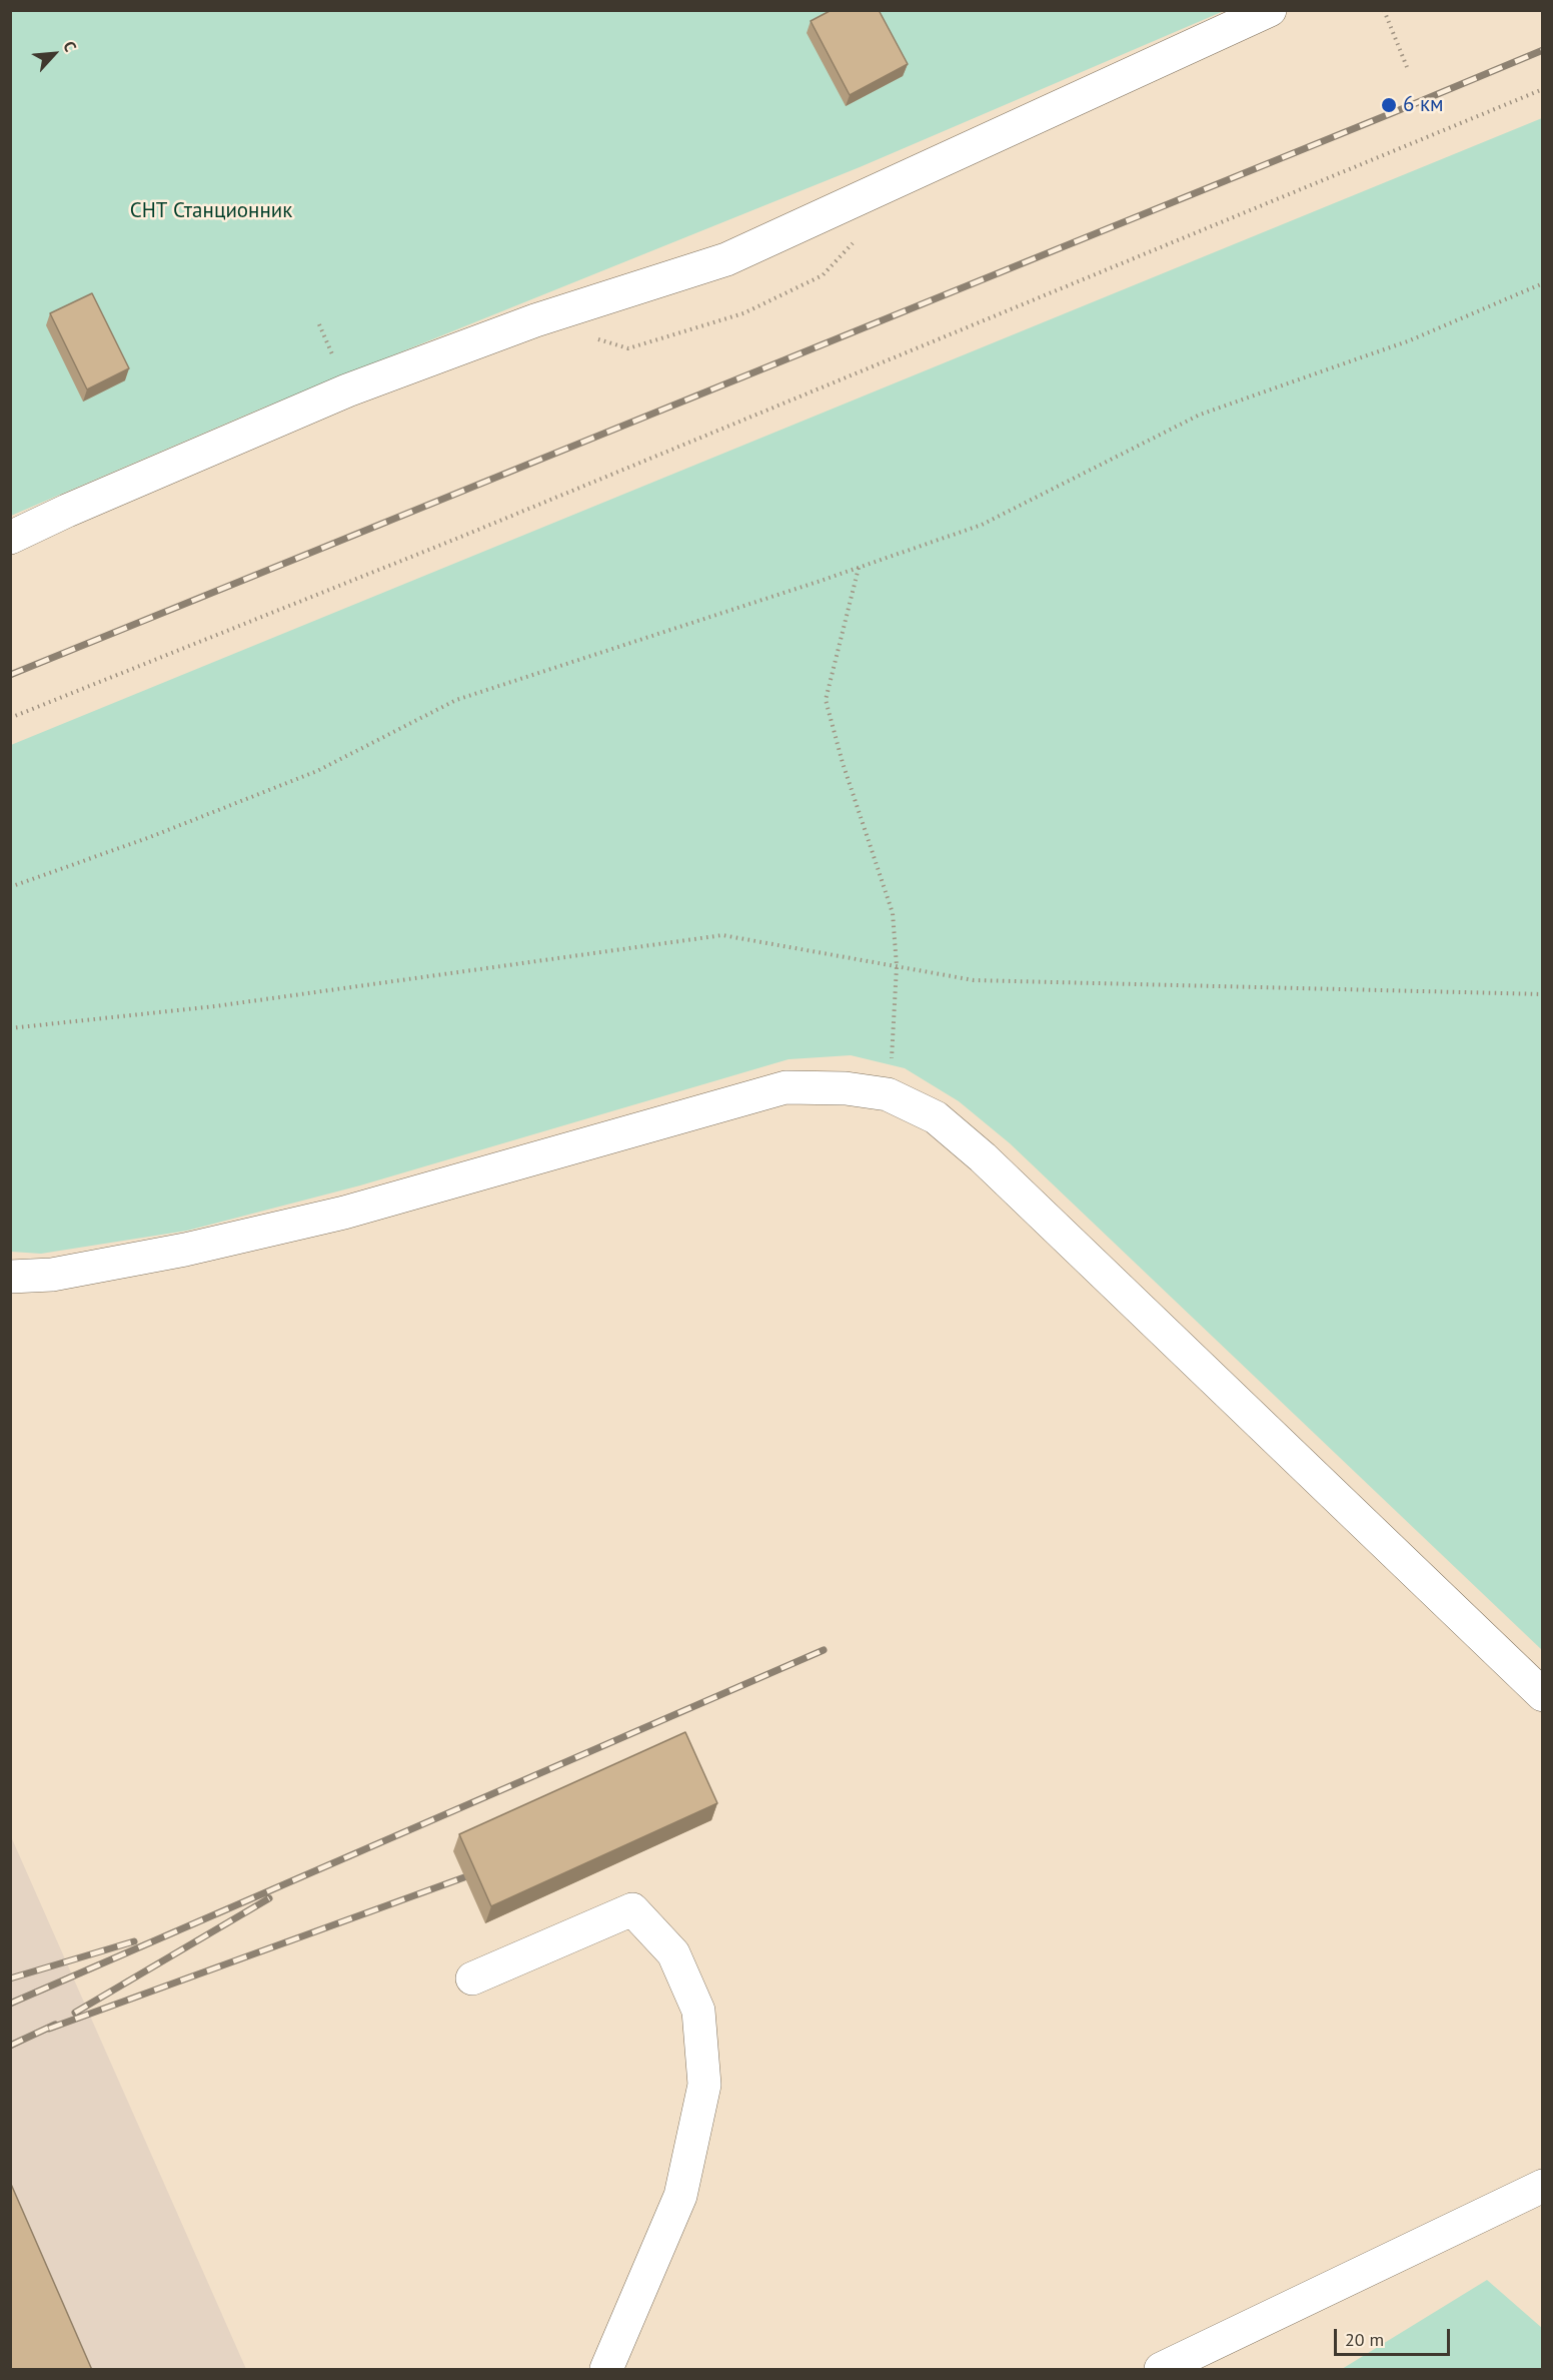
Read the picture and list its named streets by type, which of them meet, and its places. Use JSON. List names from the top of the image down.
{
  "parks": ["СНТ Станционник"],
  "places": ["6 км"],
  "scale_bar": "20 m",
  "north": "top right"
}
